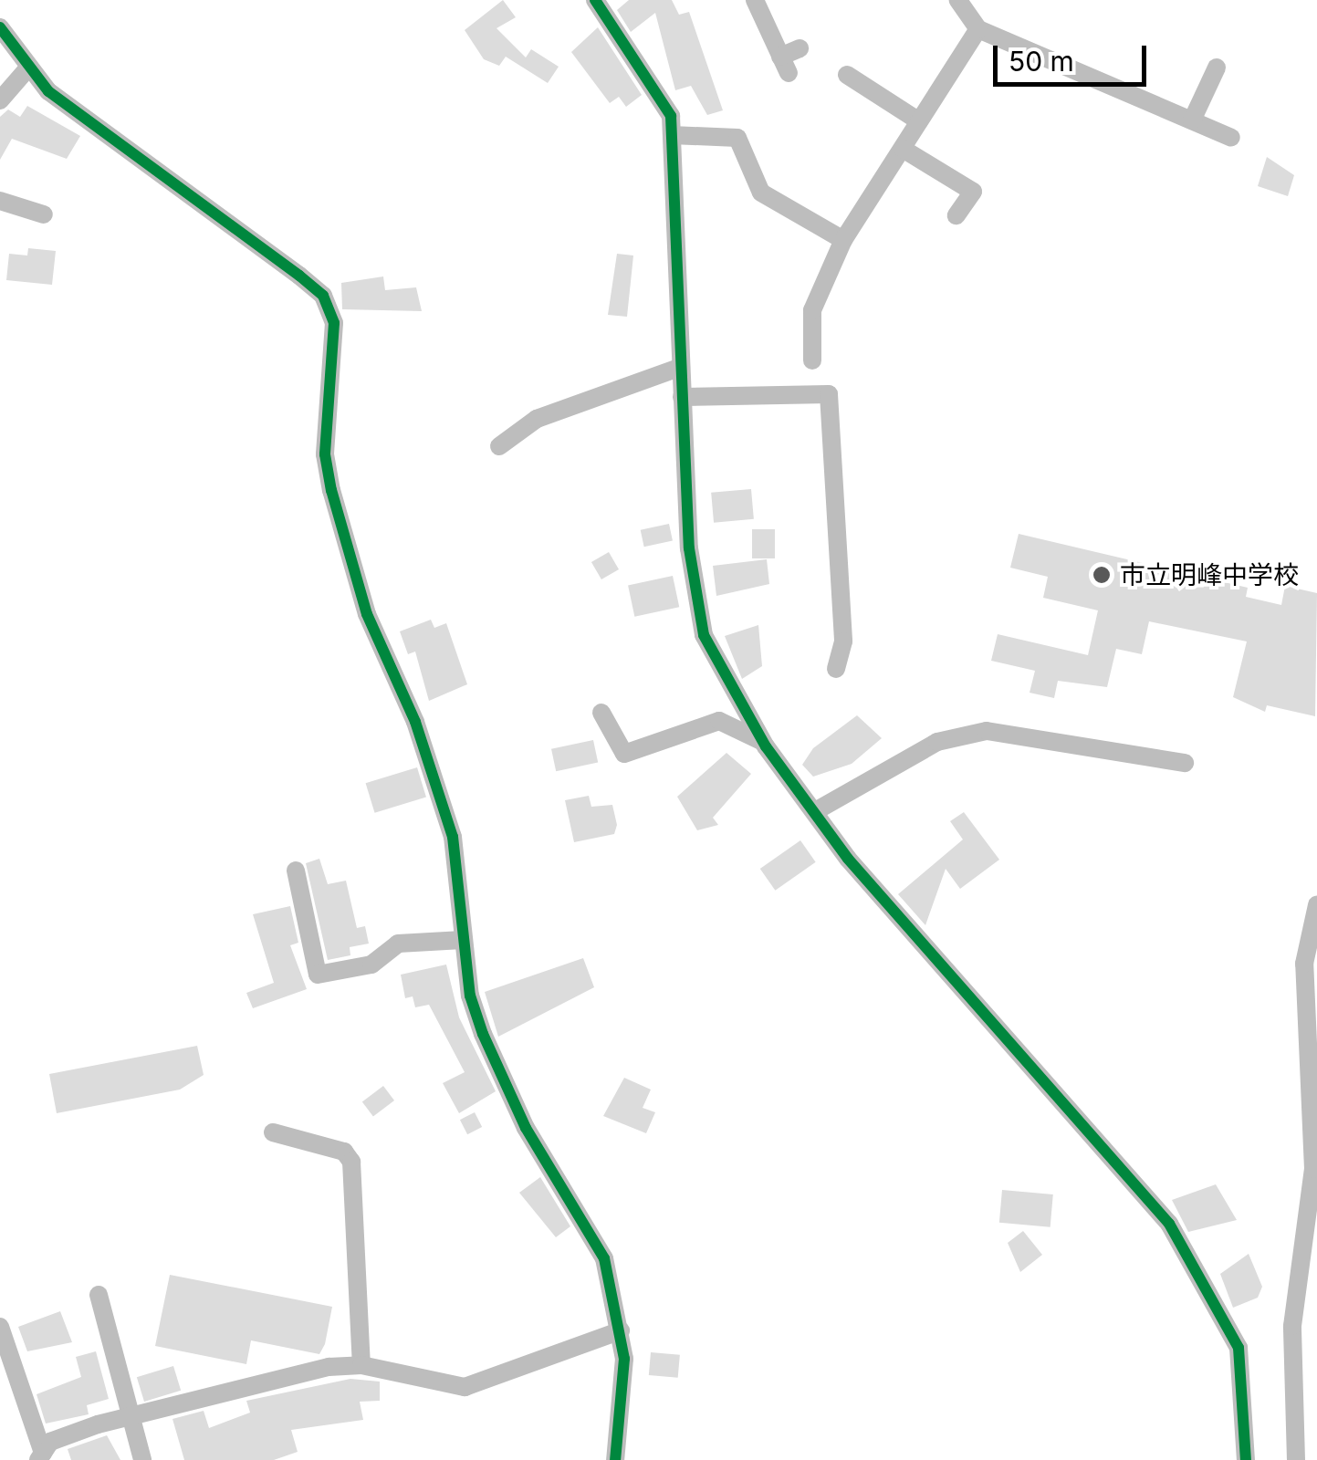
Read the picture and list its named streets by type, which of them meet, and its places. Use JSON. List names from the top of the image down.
{
  "places": ["市立明峰中学校"],
  "scale_bar": "50 m"
}
